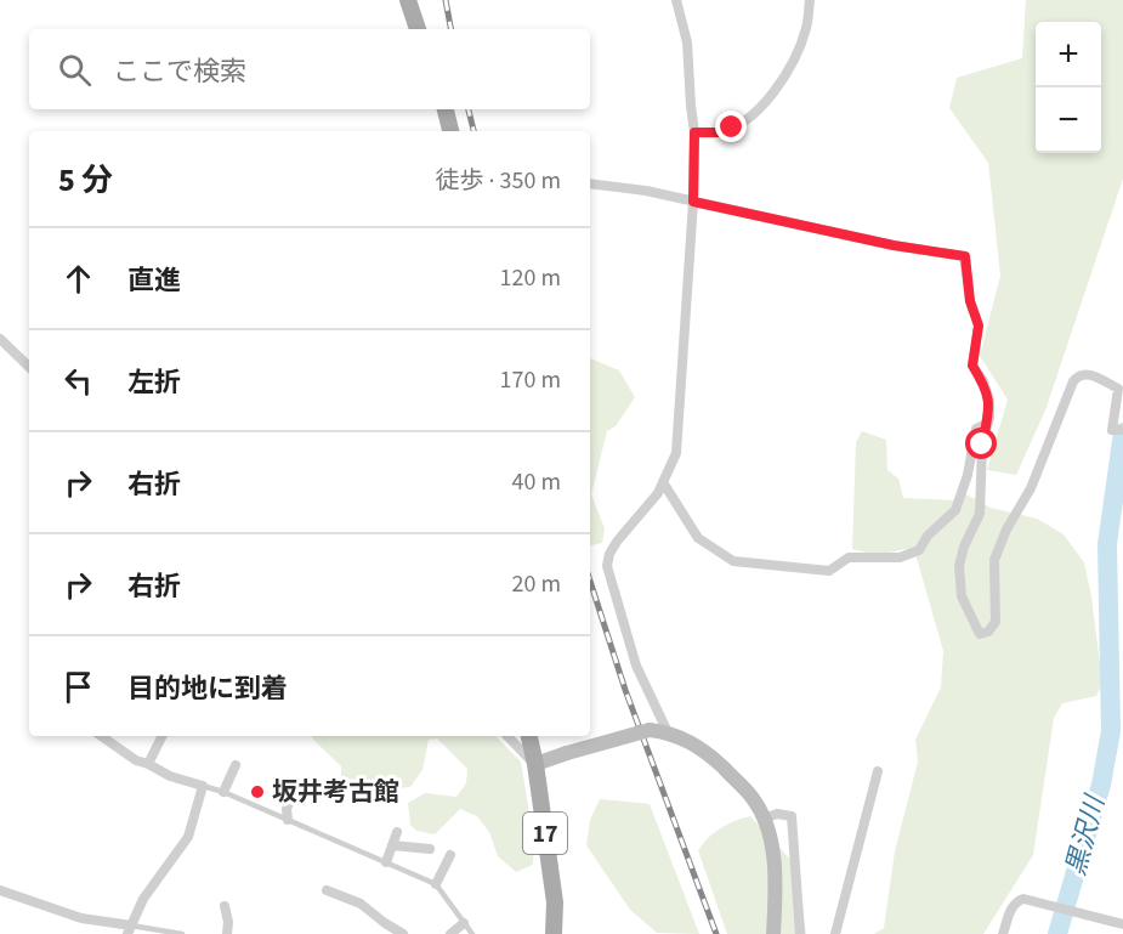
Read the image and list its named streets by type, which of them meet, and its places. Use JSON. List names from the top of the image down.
{
  "streets": {
    "main road": ["17"]
  },
  "water": ["黒沢川"],
  "places": ["坂井考古館"],
  "page": {
    "map_buttons": ["+", "−"],
    "search": "ここで検索",
    "heading": ["5 分", "徒歩 · 350 m"],
    "list": [
      ["直進", "120 m"],
      ["左折", "170 m"],
      ["右折", "40 m"],
      ["右折", "20 m"],
      "目的地に到着"
    ]
  }
}
